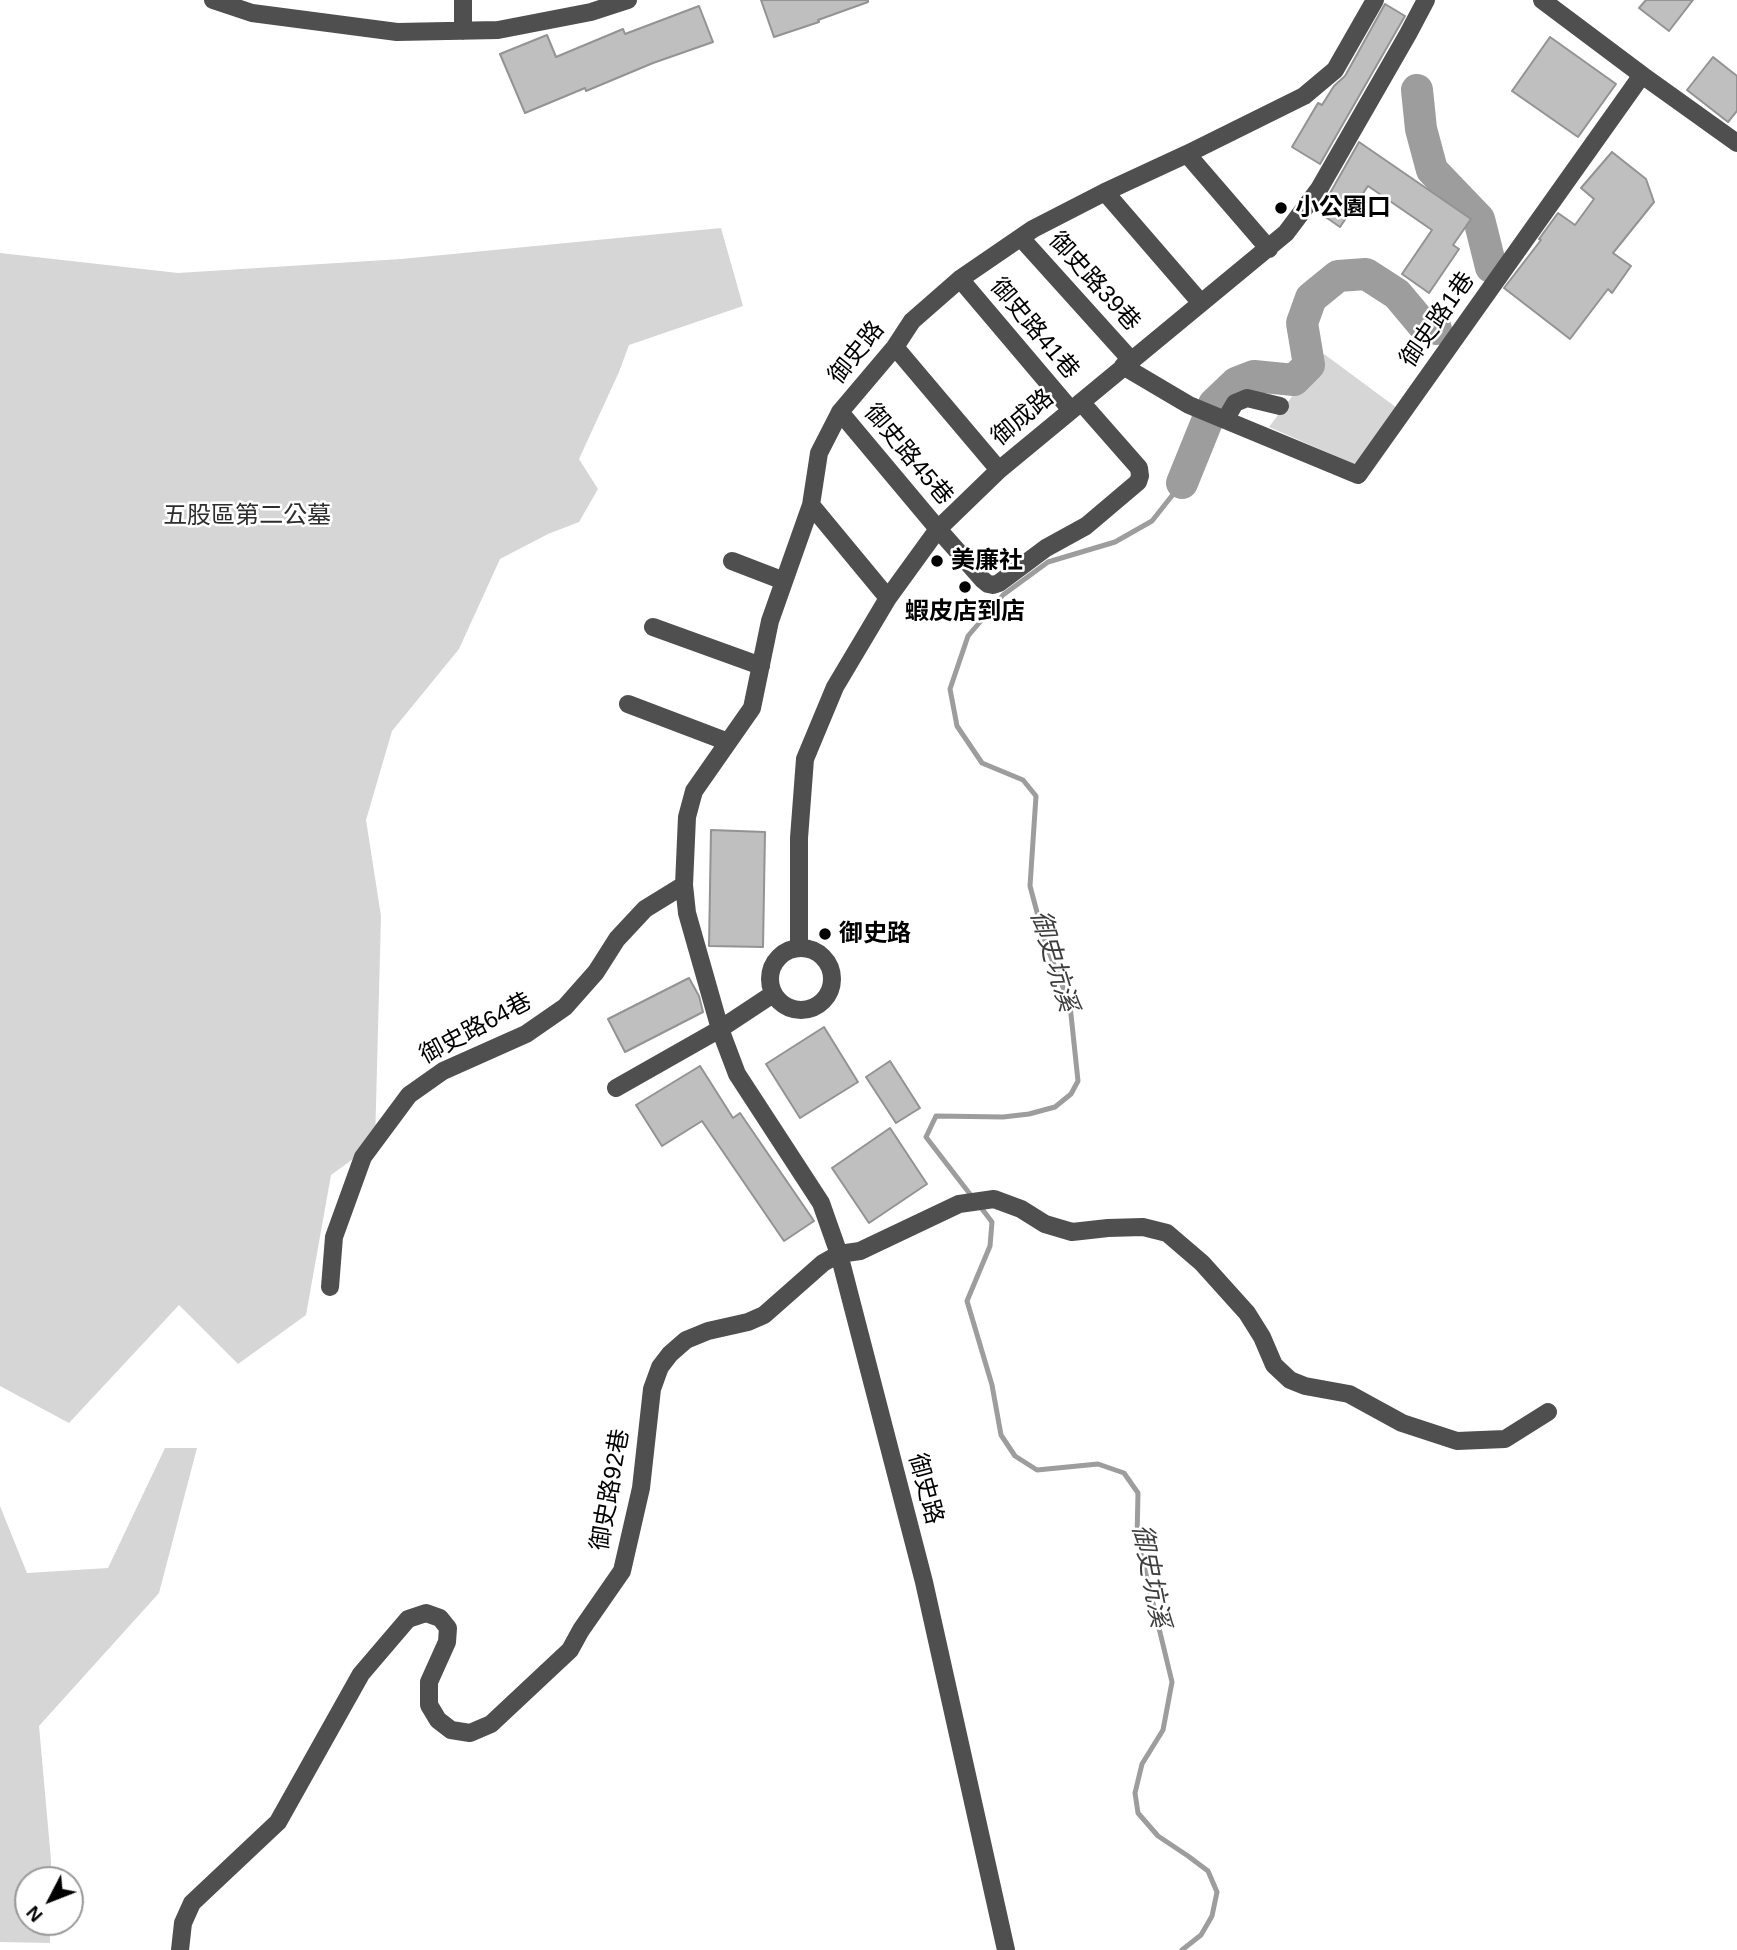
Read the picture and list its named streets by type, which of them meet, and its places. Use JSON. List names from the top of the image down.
{
  "streets": {
    "street": [
      "御史路39巷",
      "御史路1巷",
      "御史路41巷",
      "御史路",
      "御成路",
      "御史路45巷",
      "御史路64巷",
      "御史路92巷"
    ]
  },
  "crossings": [
    ["御史路39巷", "御史路1巷"],
    ["御史路39巷", "御史路"],
    ["御史路39巷", "御成路"],
    ["御史路41巷", "御史路"],
    ["御史路41巷", "御成路"],
    ["御史路41巷", "御史路45巷"],
    ["御史路", "御史路45巷"],
    ["御史路", "御史路64巷"],
    ["御史路", "御史路92巷"],
    ["御成路", "御史路45巷"]
  ],
  "water": ["御史坑溪"],
  "parks": ["五股區第二公墓"],
  "places": [
    "小公園口",
    "美廉社",
    "蝦皮店到店",
    "御史路"
  ],
  "north": "bottom left"
}
